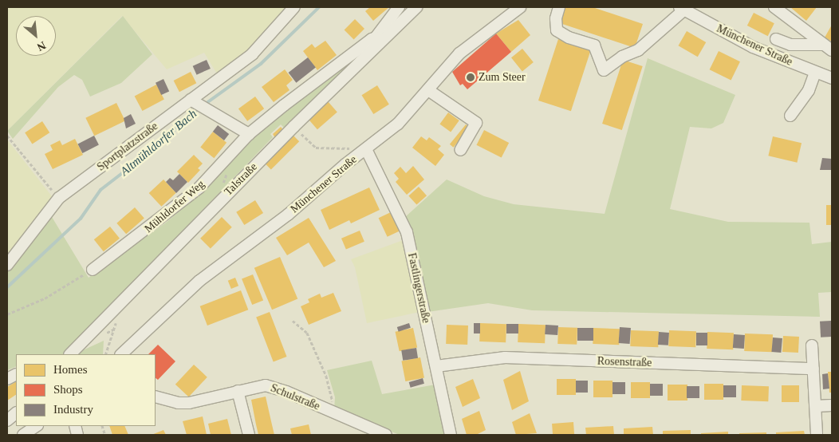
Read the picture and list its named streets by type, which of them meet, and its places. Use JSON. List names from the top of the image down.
{
  "streets": {
    "street": [
      "Münchener Straße",
      "Sportplatzstraße",
      "Talstraße",
      "Mühldorfer Weg",
      "Fastlingerstraße",
      "Rosenstraße",
      "Schulstraße"
    ]
  },
  "crossings": [
    ["Münchener Straße", "Fastlingerstraße"],
    ["Talstraße", "Mühldorfer Weg"],
    ["Fastlingerstraße", "Rosenstraße"]
  ],
  "water": ["Altmühldorfer Bach"],
  "places": ["Zum Steer"],
  "legend": ["Homes", "Shops", "Industry"],
  "north": "bottom right"
}
